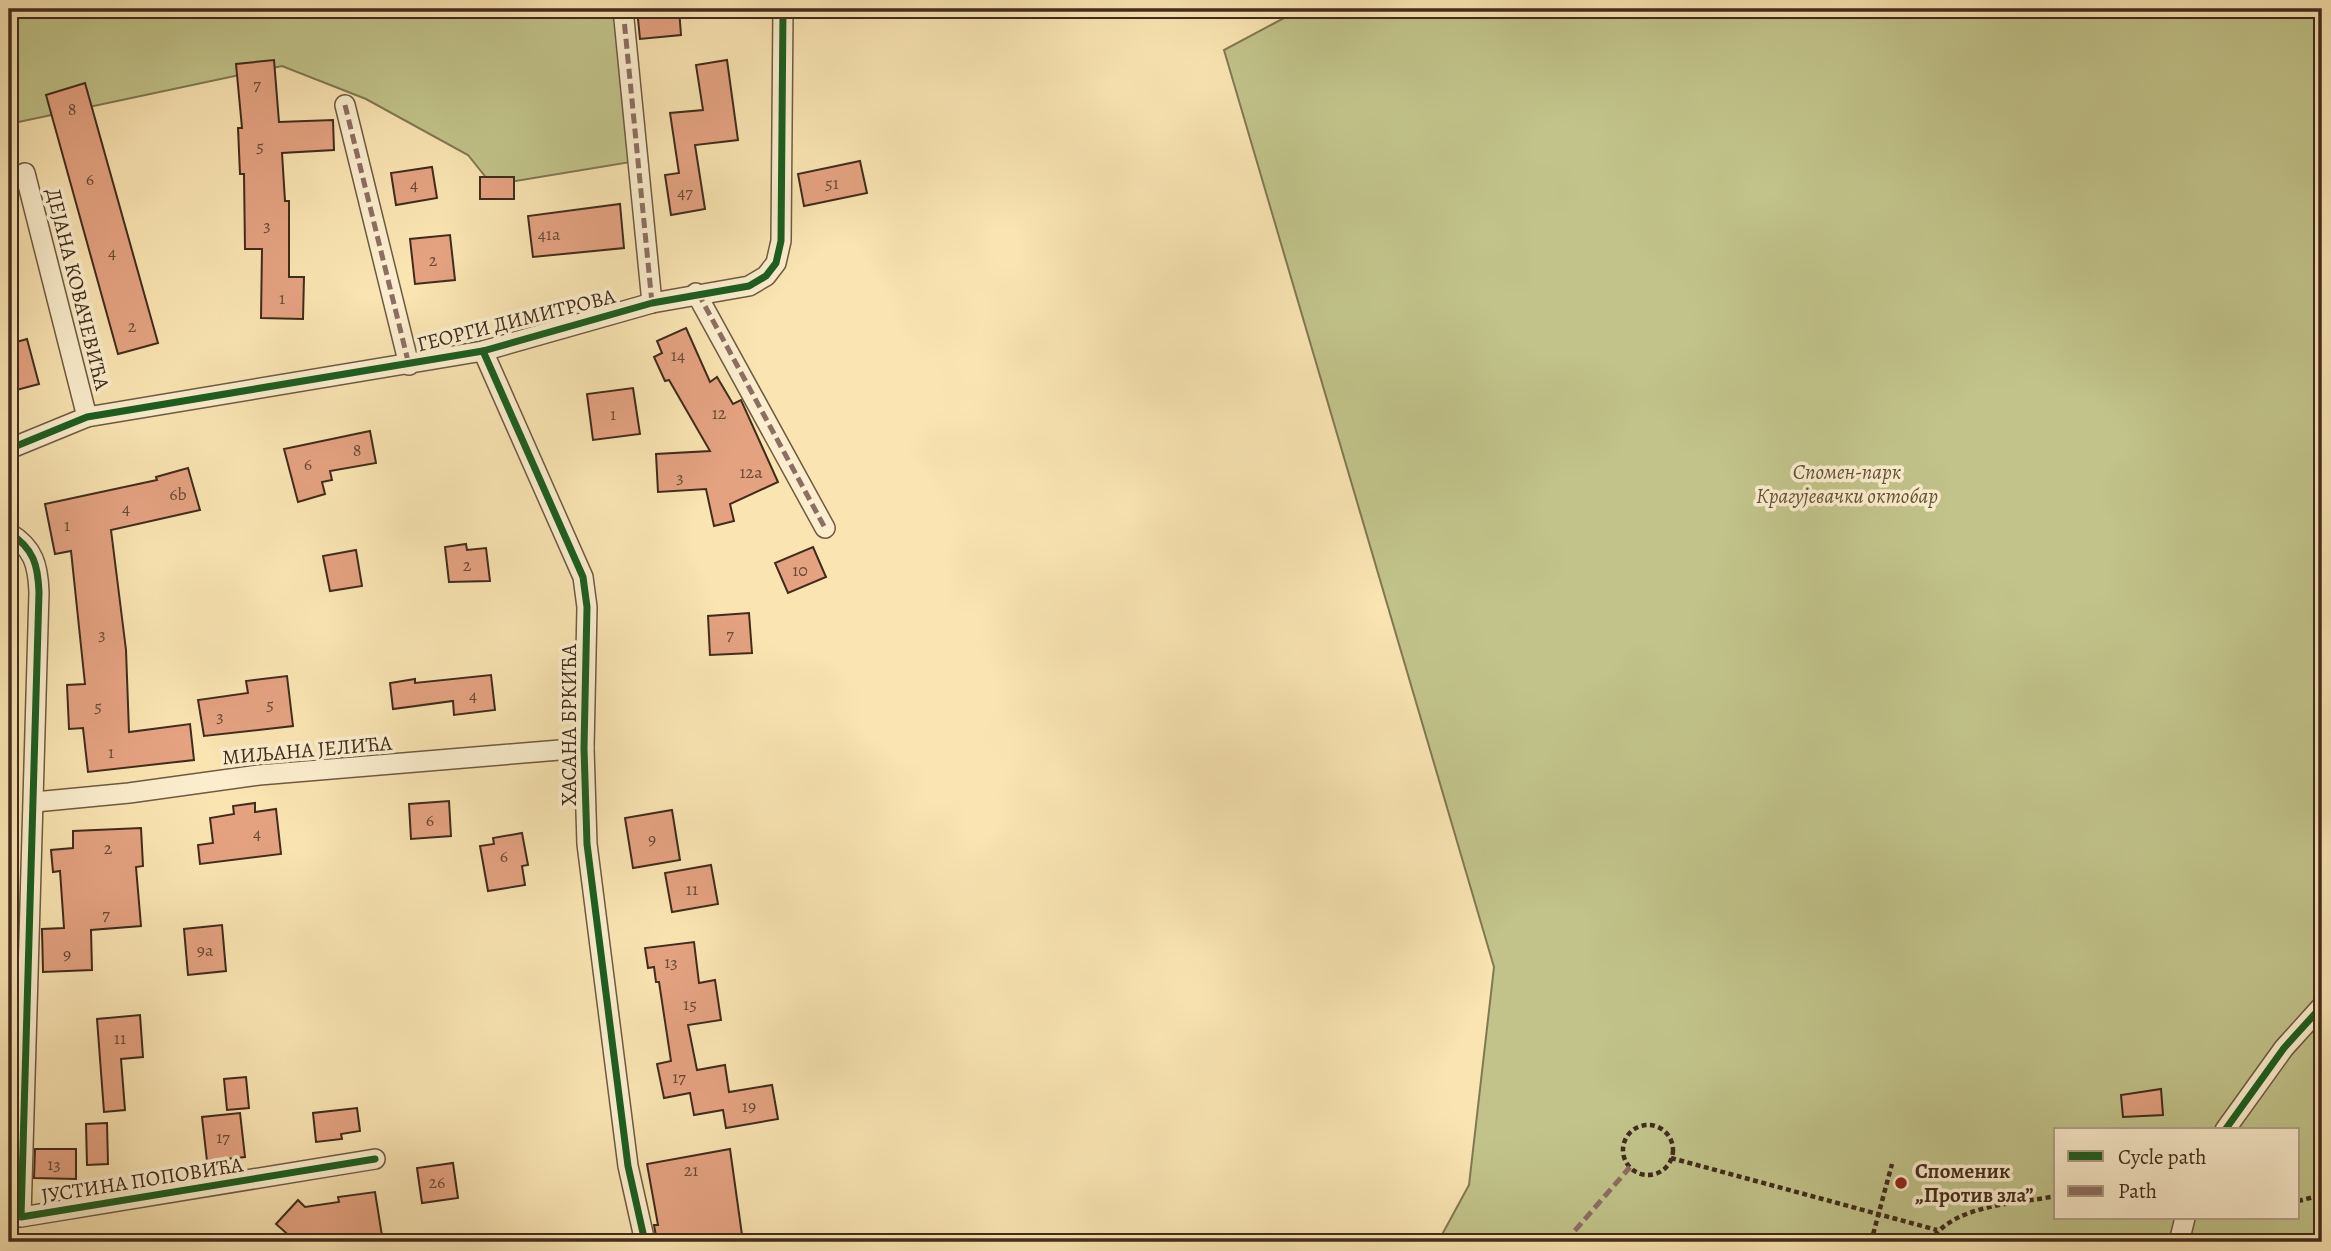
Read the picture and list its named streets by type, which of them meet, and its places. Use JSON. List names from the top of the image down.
{
  "streets": {
    "street": [
      "ДЕЈАНА КОВАЧЕВИЋА",
      "ГЕОРГИ ДИМИТРОВА",
      "ХАСАНА БРКИЋА",
      "МИЉАНА ЈЕЛИЋА",
      "ЈУСТИНА ПОПОВИЋА"
    ]
  },
  "crossings": [
    ["ДЕЈАНА КОВАЧЕВИЋА", "ГЕОРГИ ДИМИТРОВА"],
    ["ГЕОРГИ ДИМИТРОВА", "ХАСАНА БРКИЋА"],
    ["ХАСАНА БРКИЋА", "МИЉАНА ЈЕЛИЋА"],
    ["МИЉАНА ЈЕЛИЋА", "ЈУСТИНА ПОПОВИЋА"]
  ],
  "parks": ["Спомен-парк Крагујевачки октобар"],
  "places": ["Споменик „Против зла”"],
  "house_numbers": [
    "7",
    "8",
    "5",
    "6",
    "51",
    "4",
    "47",
    "3",
    "41a",
    "4",
    "2",
    "1",
    "2",
    "14",
    "12",
    "1",
    "8",
    "6",
    "12a",
    "3",
    "6b",
    "4",
    "1",
    "2",
    "10",
    "3",
    "7",
    "4",
    "5",
    "5",
    "3",
    "1",
    "6",
    "4",
    "9",
    "2",
    "6",
    "11",
    "7",
    "9a",
    "9",
    "13",
    "15",
    "11",
    "17",
    "19",
    "17",
    "13",
    "21",
    "26"
  ],
  "legend": ["Cycle path", "Path"]
}
